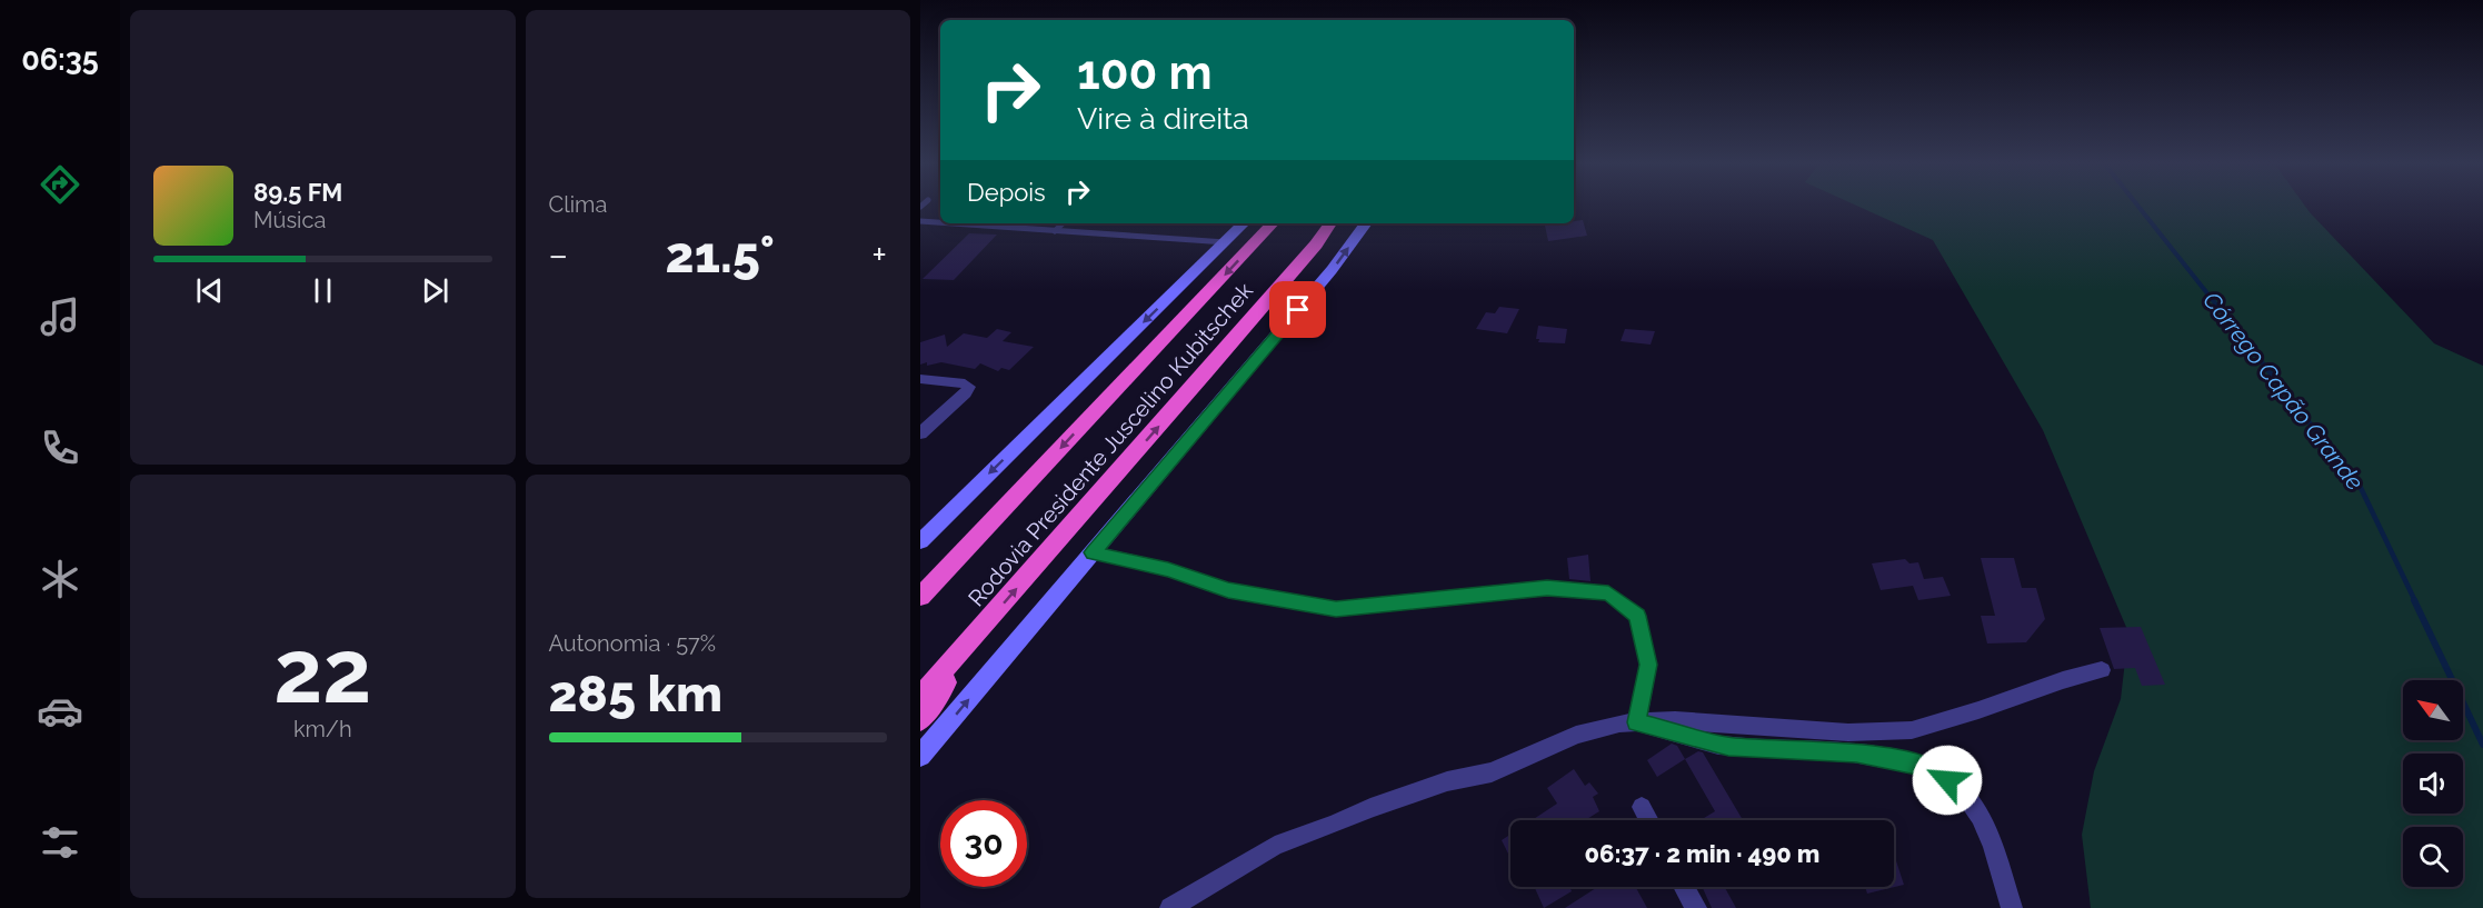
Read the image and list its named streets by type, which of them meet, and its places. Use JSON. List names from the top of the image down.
{
  "streets": {
    "highway": ["Rodovia Presidente Juscelino Kubitschek"]
  },
  "water": ["Córrego Capão Grande"],
  "north": "top left",
  "page": {
    "tabs": "06:35",
    "tile": [
      "Clima",
      ["22", "km/h"],
      ["Autonomia · 57%", "285 km"]
    ],
    "turn": ["100 m", "Vire à direita"],
    "then": "Depois",
    "song": ["89.5 FM", "Música"],
    "heat": ["−", "21.5°", "+"],
    "limit": "30",
    "trip": "06:37 · 2 min · 490 m"
  }
}
